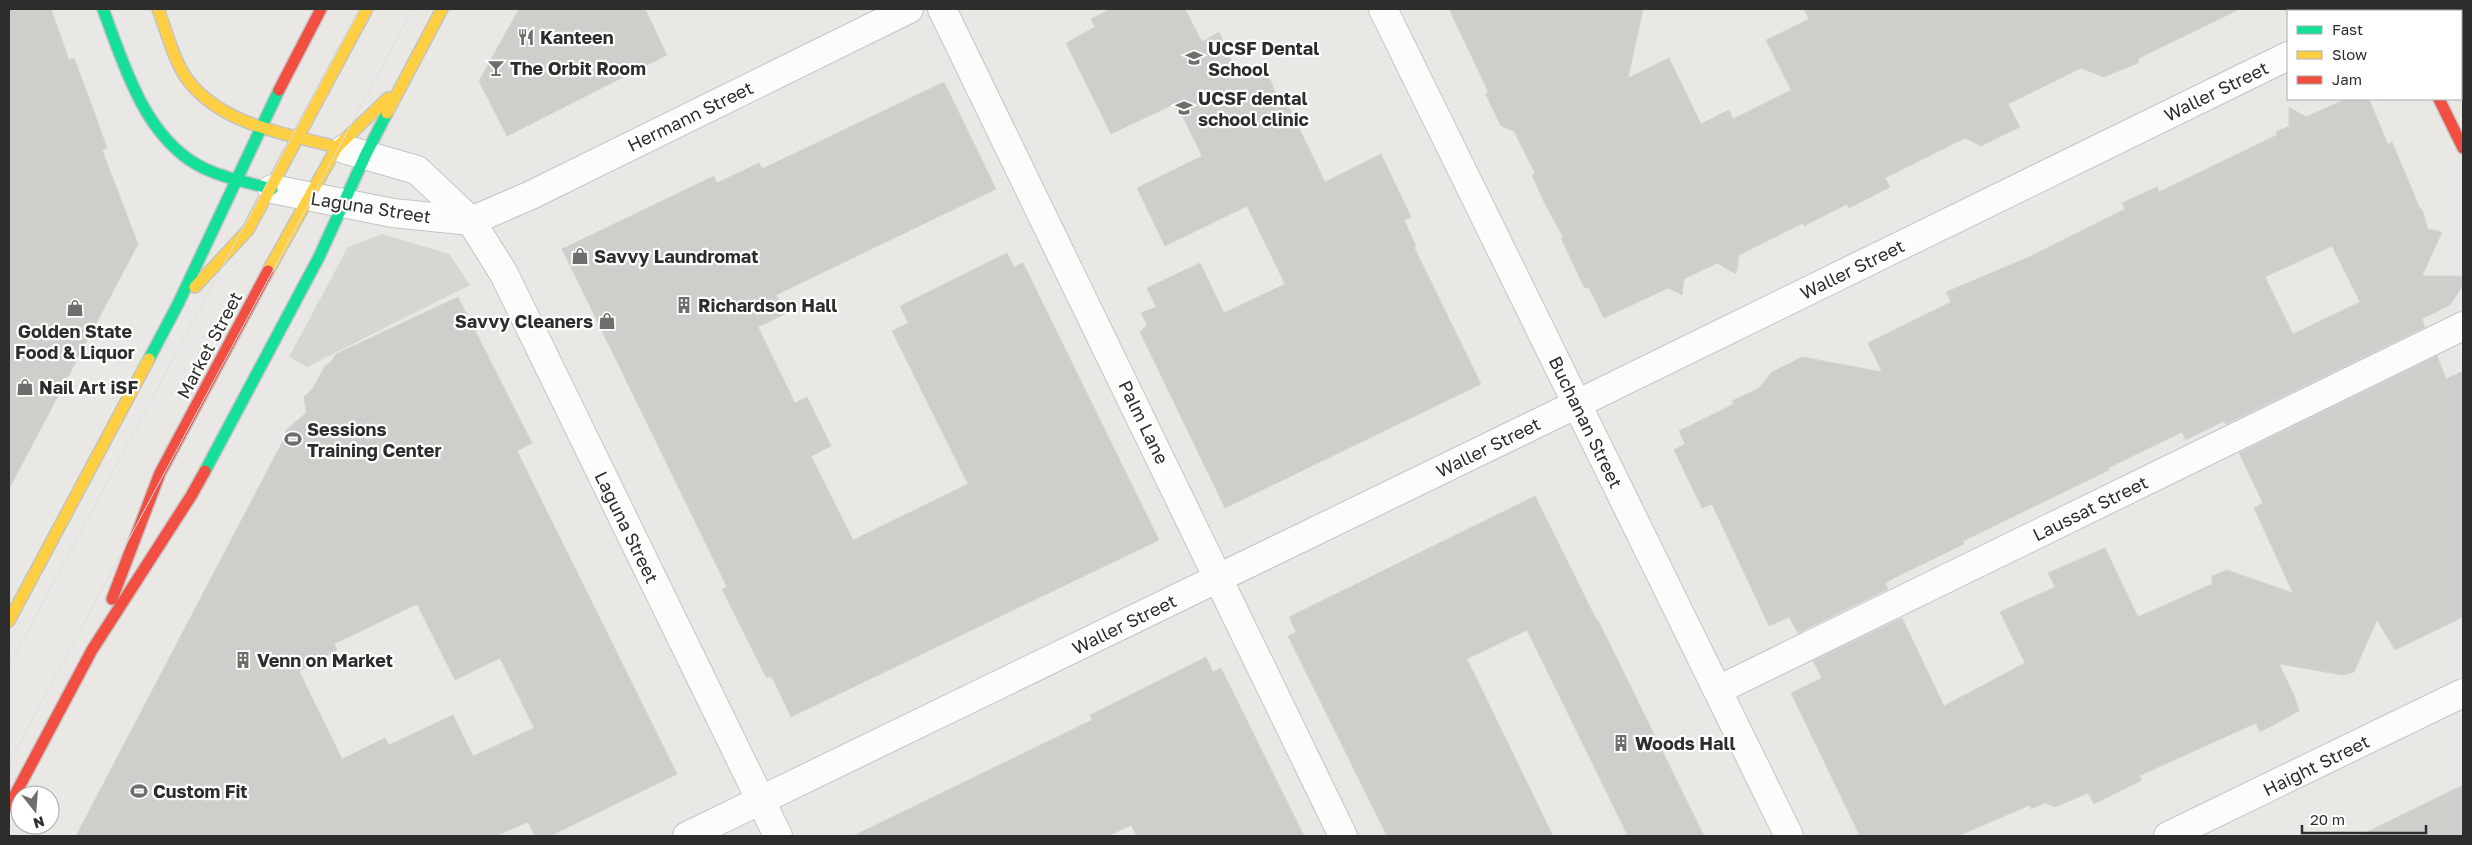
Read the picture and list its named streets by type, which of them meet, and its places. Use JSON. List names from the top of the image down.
{
  "streets": {
    "main road": ["Market Street"],
    "street": [
      "Waller Street",
      "Hermann Street",
      "Laguna Street",
      "Palm Lane",
      "Buchanan Street",
      "Laussat Street",
      "Haight Street"
    ]
  },
  "crossings": [
    ["Waller Street", "Laguna Street"],
    ["Waller Street", "Palm Lane"],
    ["Waller Street", "Buchanan Street"],
    ["Hermann Street", "Laguna Street"],
    ["Laguna Street", "Market Street"],
    ["Buchanan Street", "Laussat Street"]
  ],
  "places": {
    "restaurant": ["Kanteen"],
    "school or university": ["UCSF Dental School", "UCSF dental school clinic"],
    "bar": ["The Orbit Room"],
    "shop": [
      "Savvy Laundromat",
      "Golden State Food & Liquor",
      "Savvy Cleaners",
      "Nail Art iSF"
    ],
    "building": ["Richardson Hall", "Venn on Market", "Woods Hall"],
    "sports": ["Sessions Training Center", "Custom Fit"]
  },
  "legend": ["Fast", "Slow", "Jam"],
  "scale_bar": "20 m",
  "north": "bottom"
}
